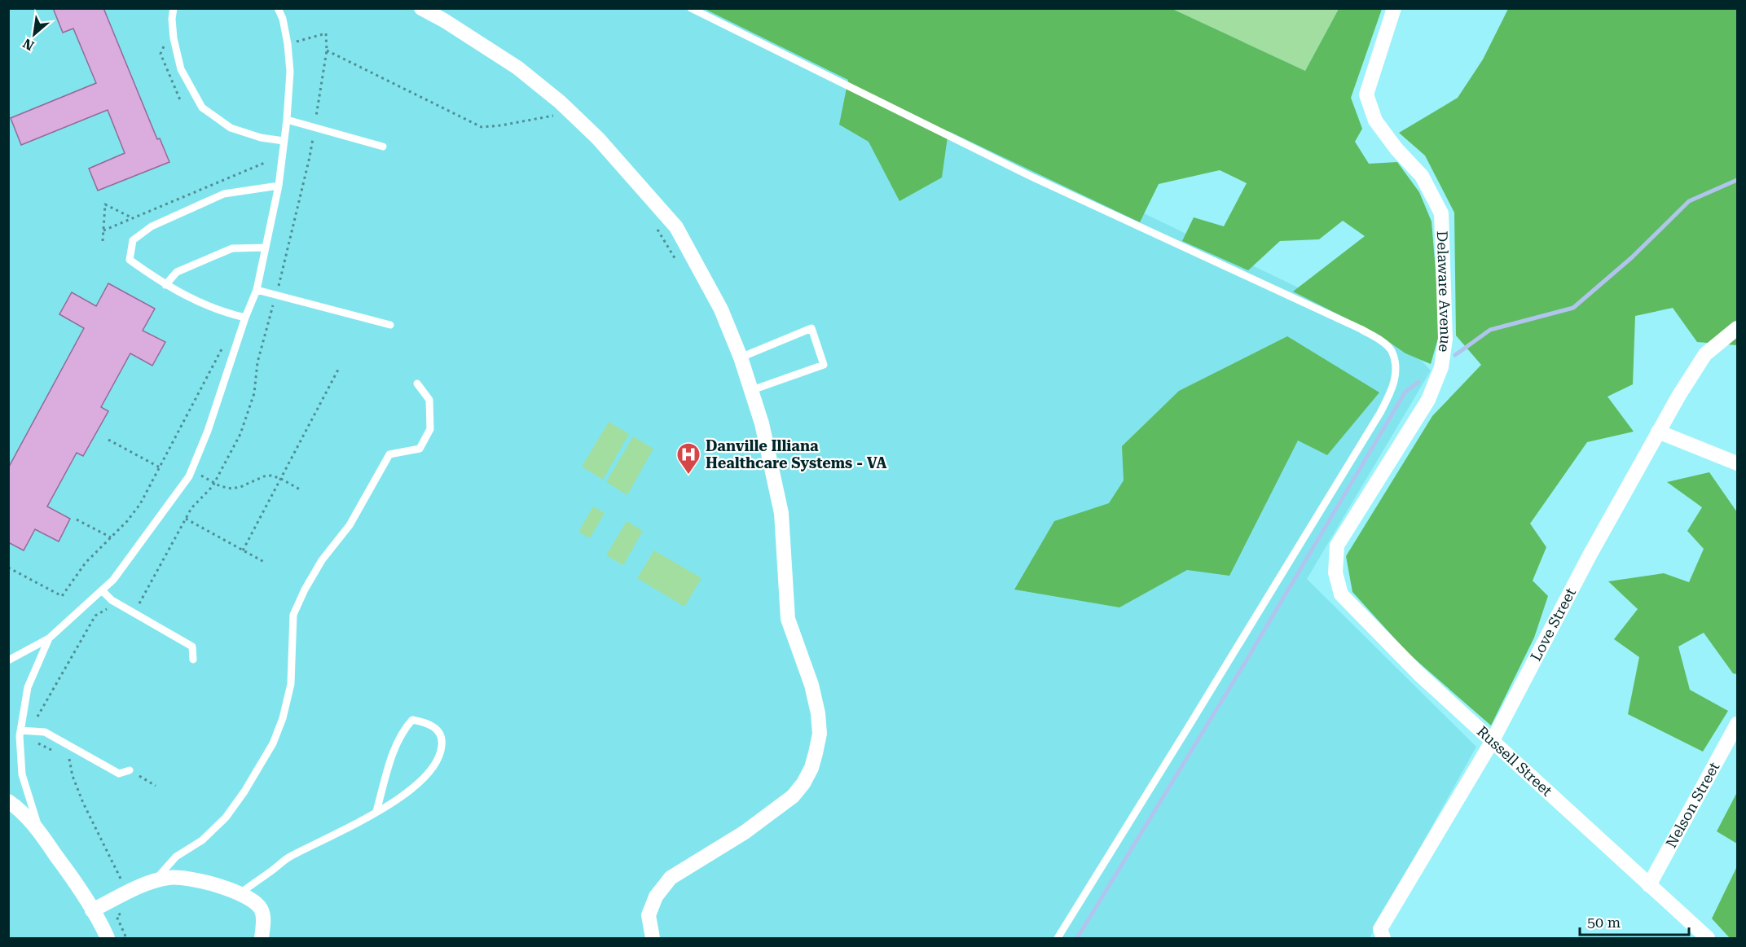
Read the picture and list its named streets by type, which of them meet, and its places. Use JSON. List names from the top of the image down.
{
  "streets": {
    "street": [
      "Delaware Avenue",
      "Love Street",
      "Russell Street",
      "Nelson Street"
    ]
  },
  "crossings": [
    ["Delaware Avenue", "Russell Street"],
    ["Love Street", "Russell Street"],
    ["Russell Street", "Nelson Street"]
  ],
  "places": {
    "hospital": ["Danville Illiana Healthcare Systems - VA"]
  },
  "scale_bar": "50 m",
  "north": "bottom left"
}
